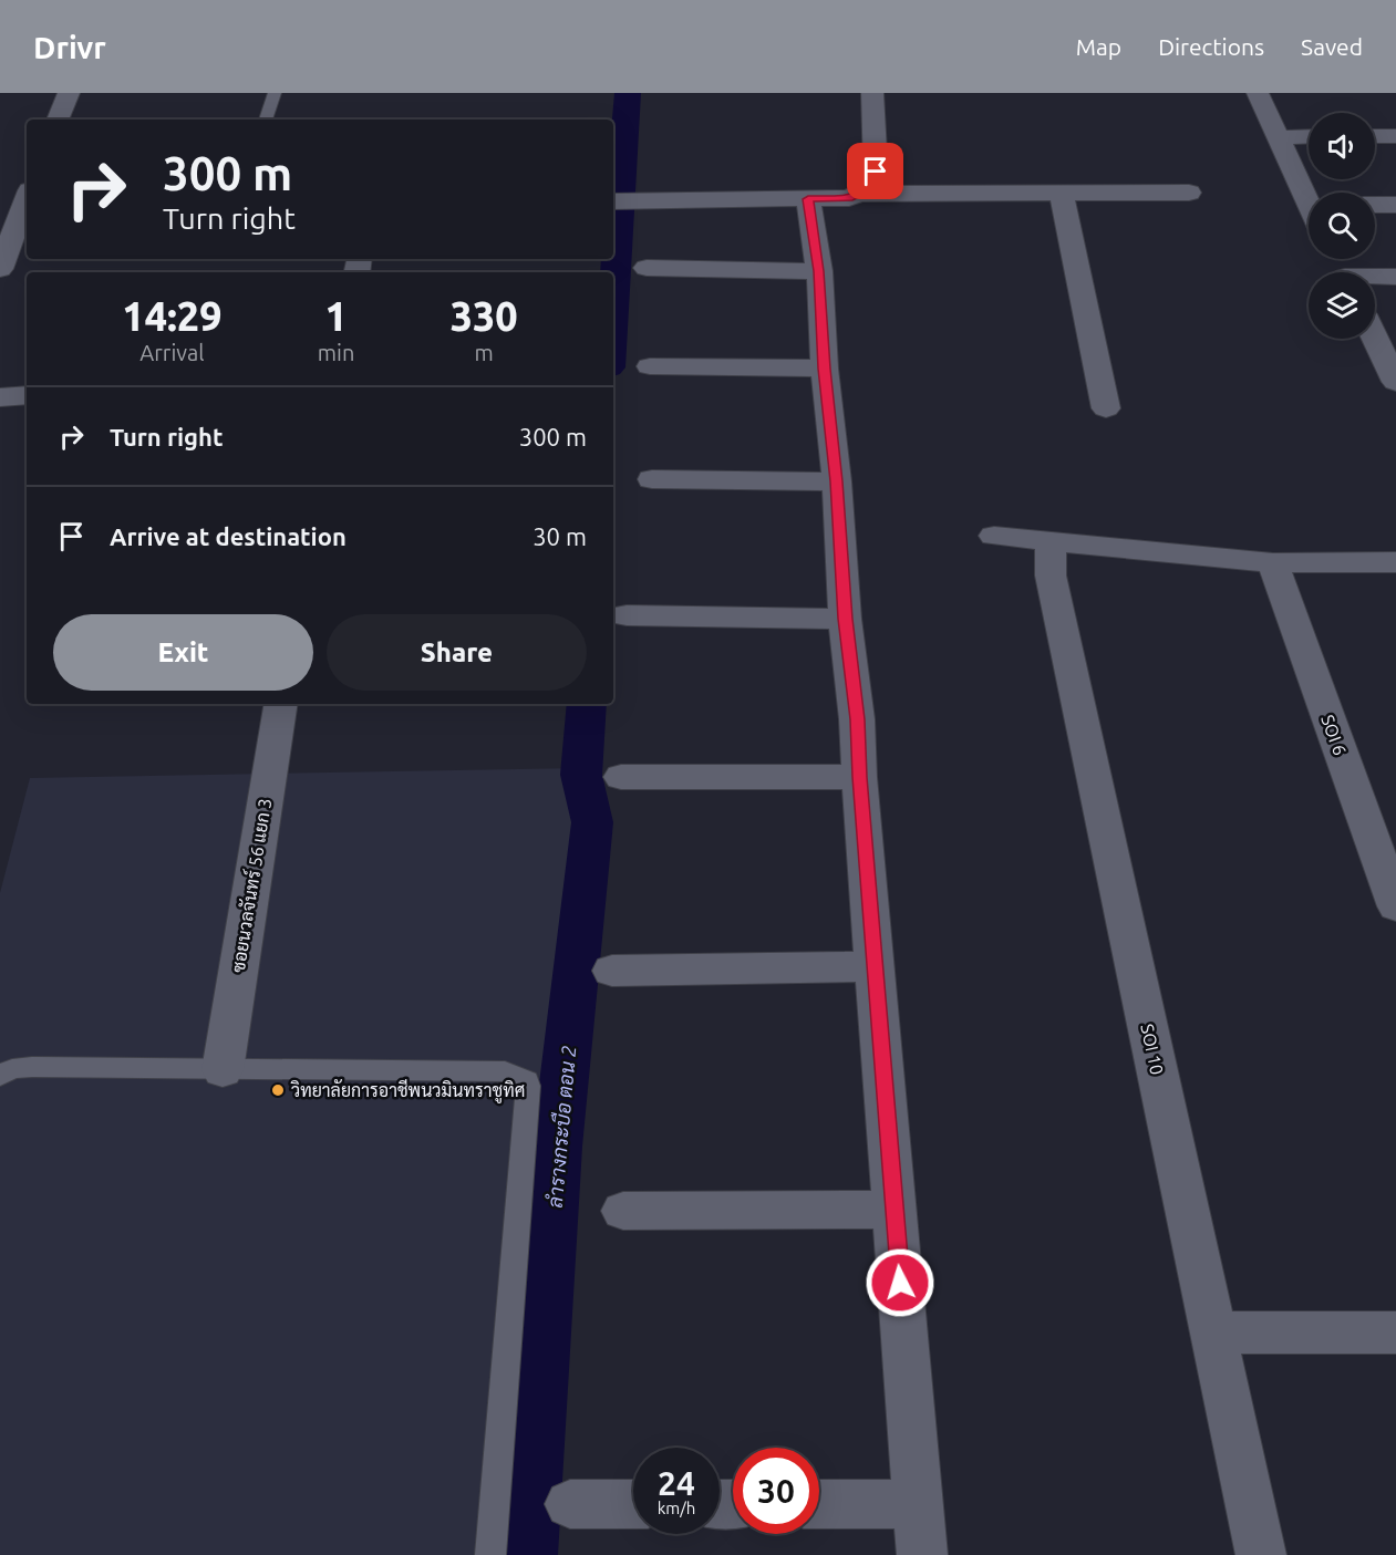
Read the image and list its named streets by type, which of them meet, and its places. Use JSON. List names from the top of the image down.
{
  "streets": {
    "street": ["SOI 6", "ซอยนวลจันทร์ 56 แยก 3", "SOI 10"]
  },
  "water": ["ลำรางกระบือ ตอน 2"],
  "places": ["วิทยาลัยการอาชีพนวมินทราชูทิศ"],
  "page": {
    "header": "Drivr",
    "nav": ["Map", "Directions", "Saved"],
    "turn": ["300 m", "Turn right"],
    "eta": [
      "14:29",
      "Arrival",
      "1",
      "min",
      "330",
      "m"
    ],
    "list": [
      {
        "name": "Turn right",
        "value": "300 m"
      },
      {
        "name": "Arrive at destination",
        "value": "30 m"
      }
    ],
    "buttons": ["Exit", "Share"],
    "speed": "24 km/h",
    "limit": "30"
  }
}
